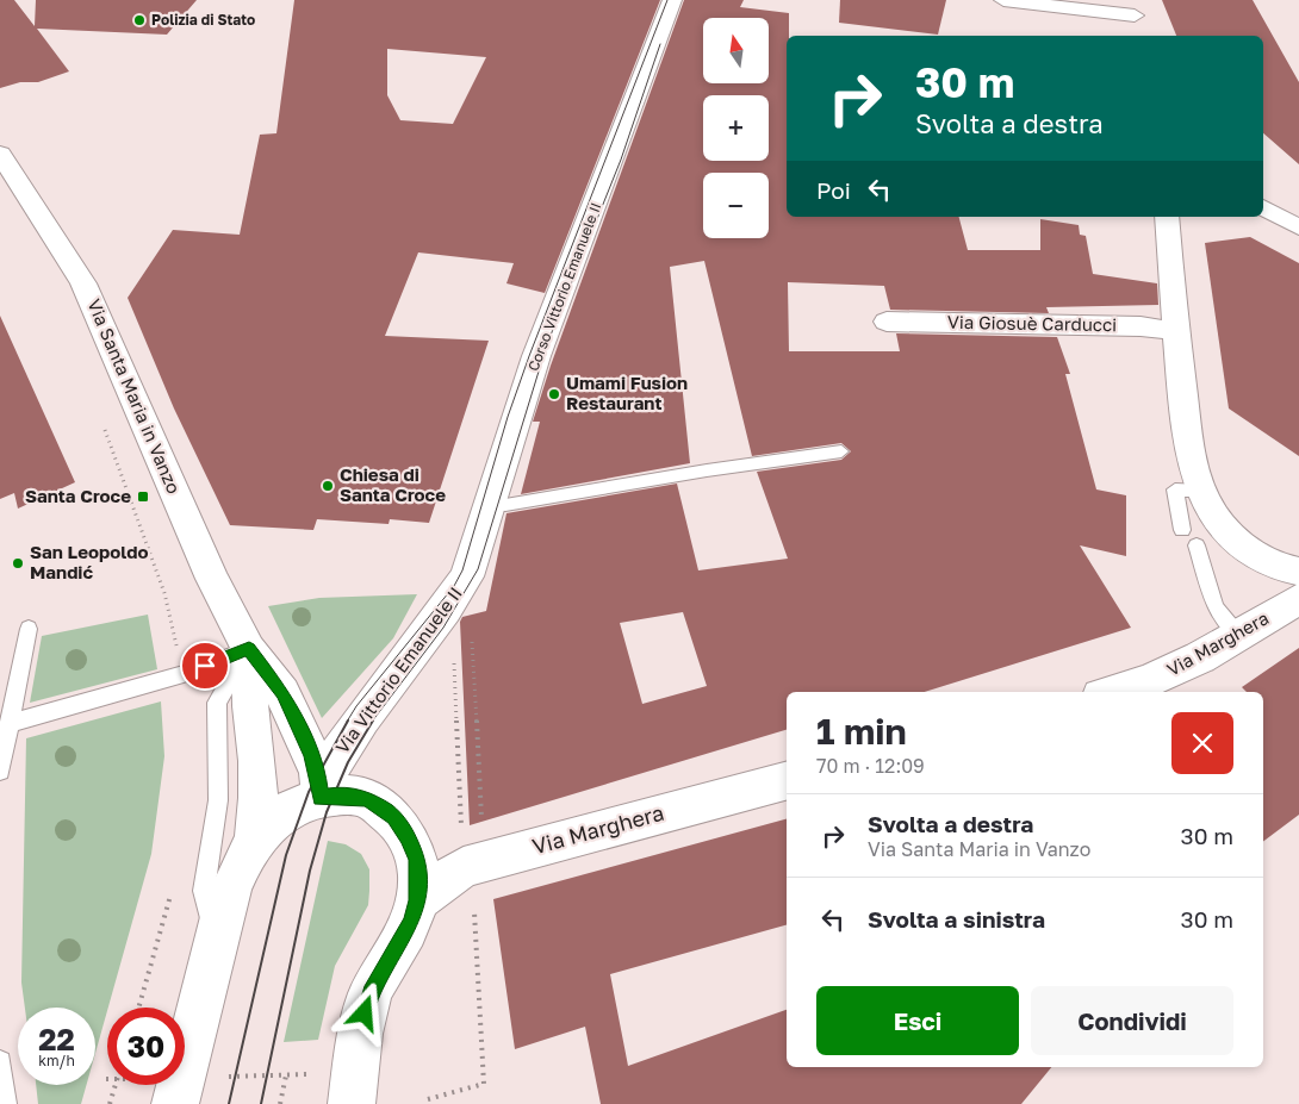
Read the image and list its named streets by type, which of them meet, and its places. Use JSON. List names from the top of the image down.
{
  "streets": {
    "street": [
      "Corso Vittorio Emanuele II",
      "Via Giosuè Carducci",
      "Via Santa Maria in Vanzo",
      "Via Marghera",
      "Via Vittorio Emanuele II"
    ]
  },
  "crossings": [
    ["Corso Vittorio Emanuele II", "Via Vittorio Emanuele II"],
    ["Via Santa Maria in Vanzo", "Via Vittorio Emanuele II"]
  ],
  "places": {
    "other": [
      "Polizia di Stato",
      "Umami Fusion Restaurant",
      "Chiesa di Santa Croce",
      "San Leopoldo Mandić"
    ],
    "transit": ["Santa Croce"]
  },
  "north": "top",
  "page": {
    "map_buttons": ["+", "−"],
    "turn": ["30 m", "Svolta a destra"],
    "then": "Poi",
    "heading": ["1 min", "70 m · 12:09"],
    "list": [
      {
        "name": "Svolta a destra",
        "note": "Via Santa Maria in Vanzo",
        "value": "30 m"
      },
      {
        "name": "Svolta a sinistra",
        "value": "30 m"
      }
    ],
    "buttons": ["Esci", "Condividi"],
    "speed": "22 km/h",
    "limit": "30"
  }
}
